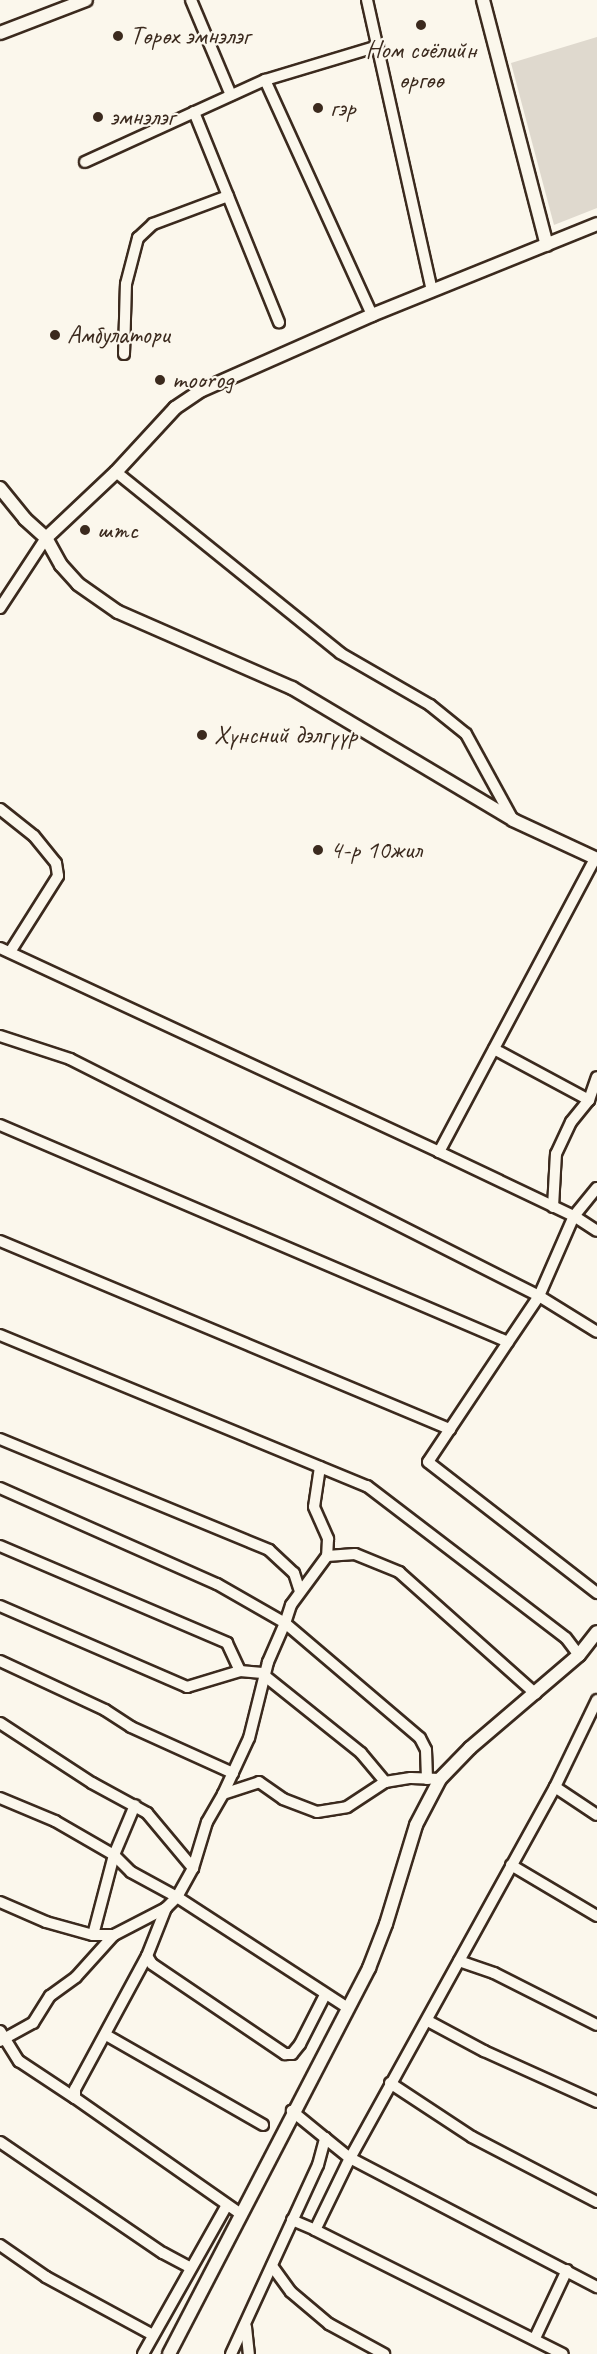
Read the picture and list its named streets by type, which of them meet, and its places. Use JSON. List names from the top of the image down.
{
  "places": [
    "Ном соёлийн өргөө",
    "Төрөх эмнэлэг",
    "гэр",
    "эмнэлэг",
    "Амбулатори",
    "moorog",
    "штс",
    "Хүнсний дэлгүүр",
    "4-р 10жил"
  ]
}
